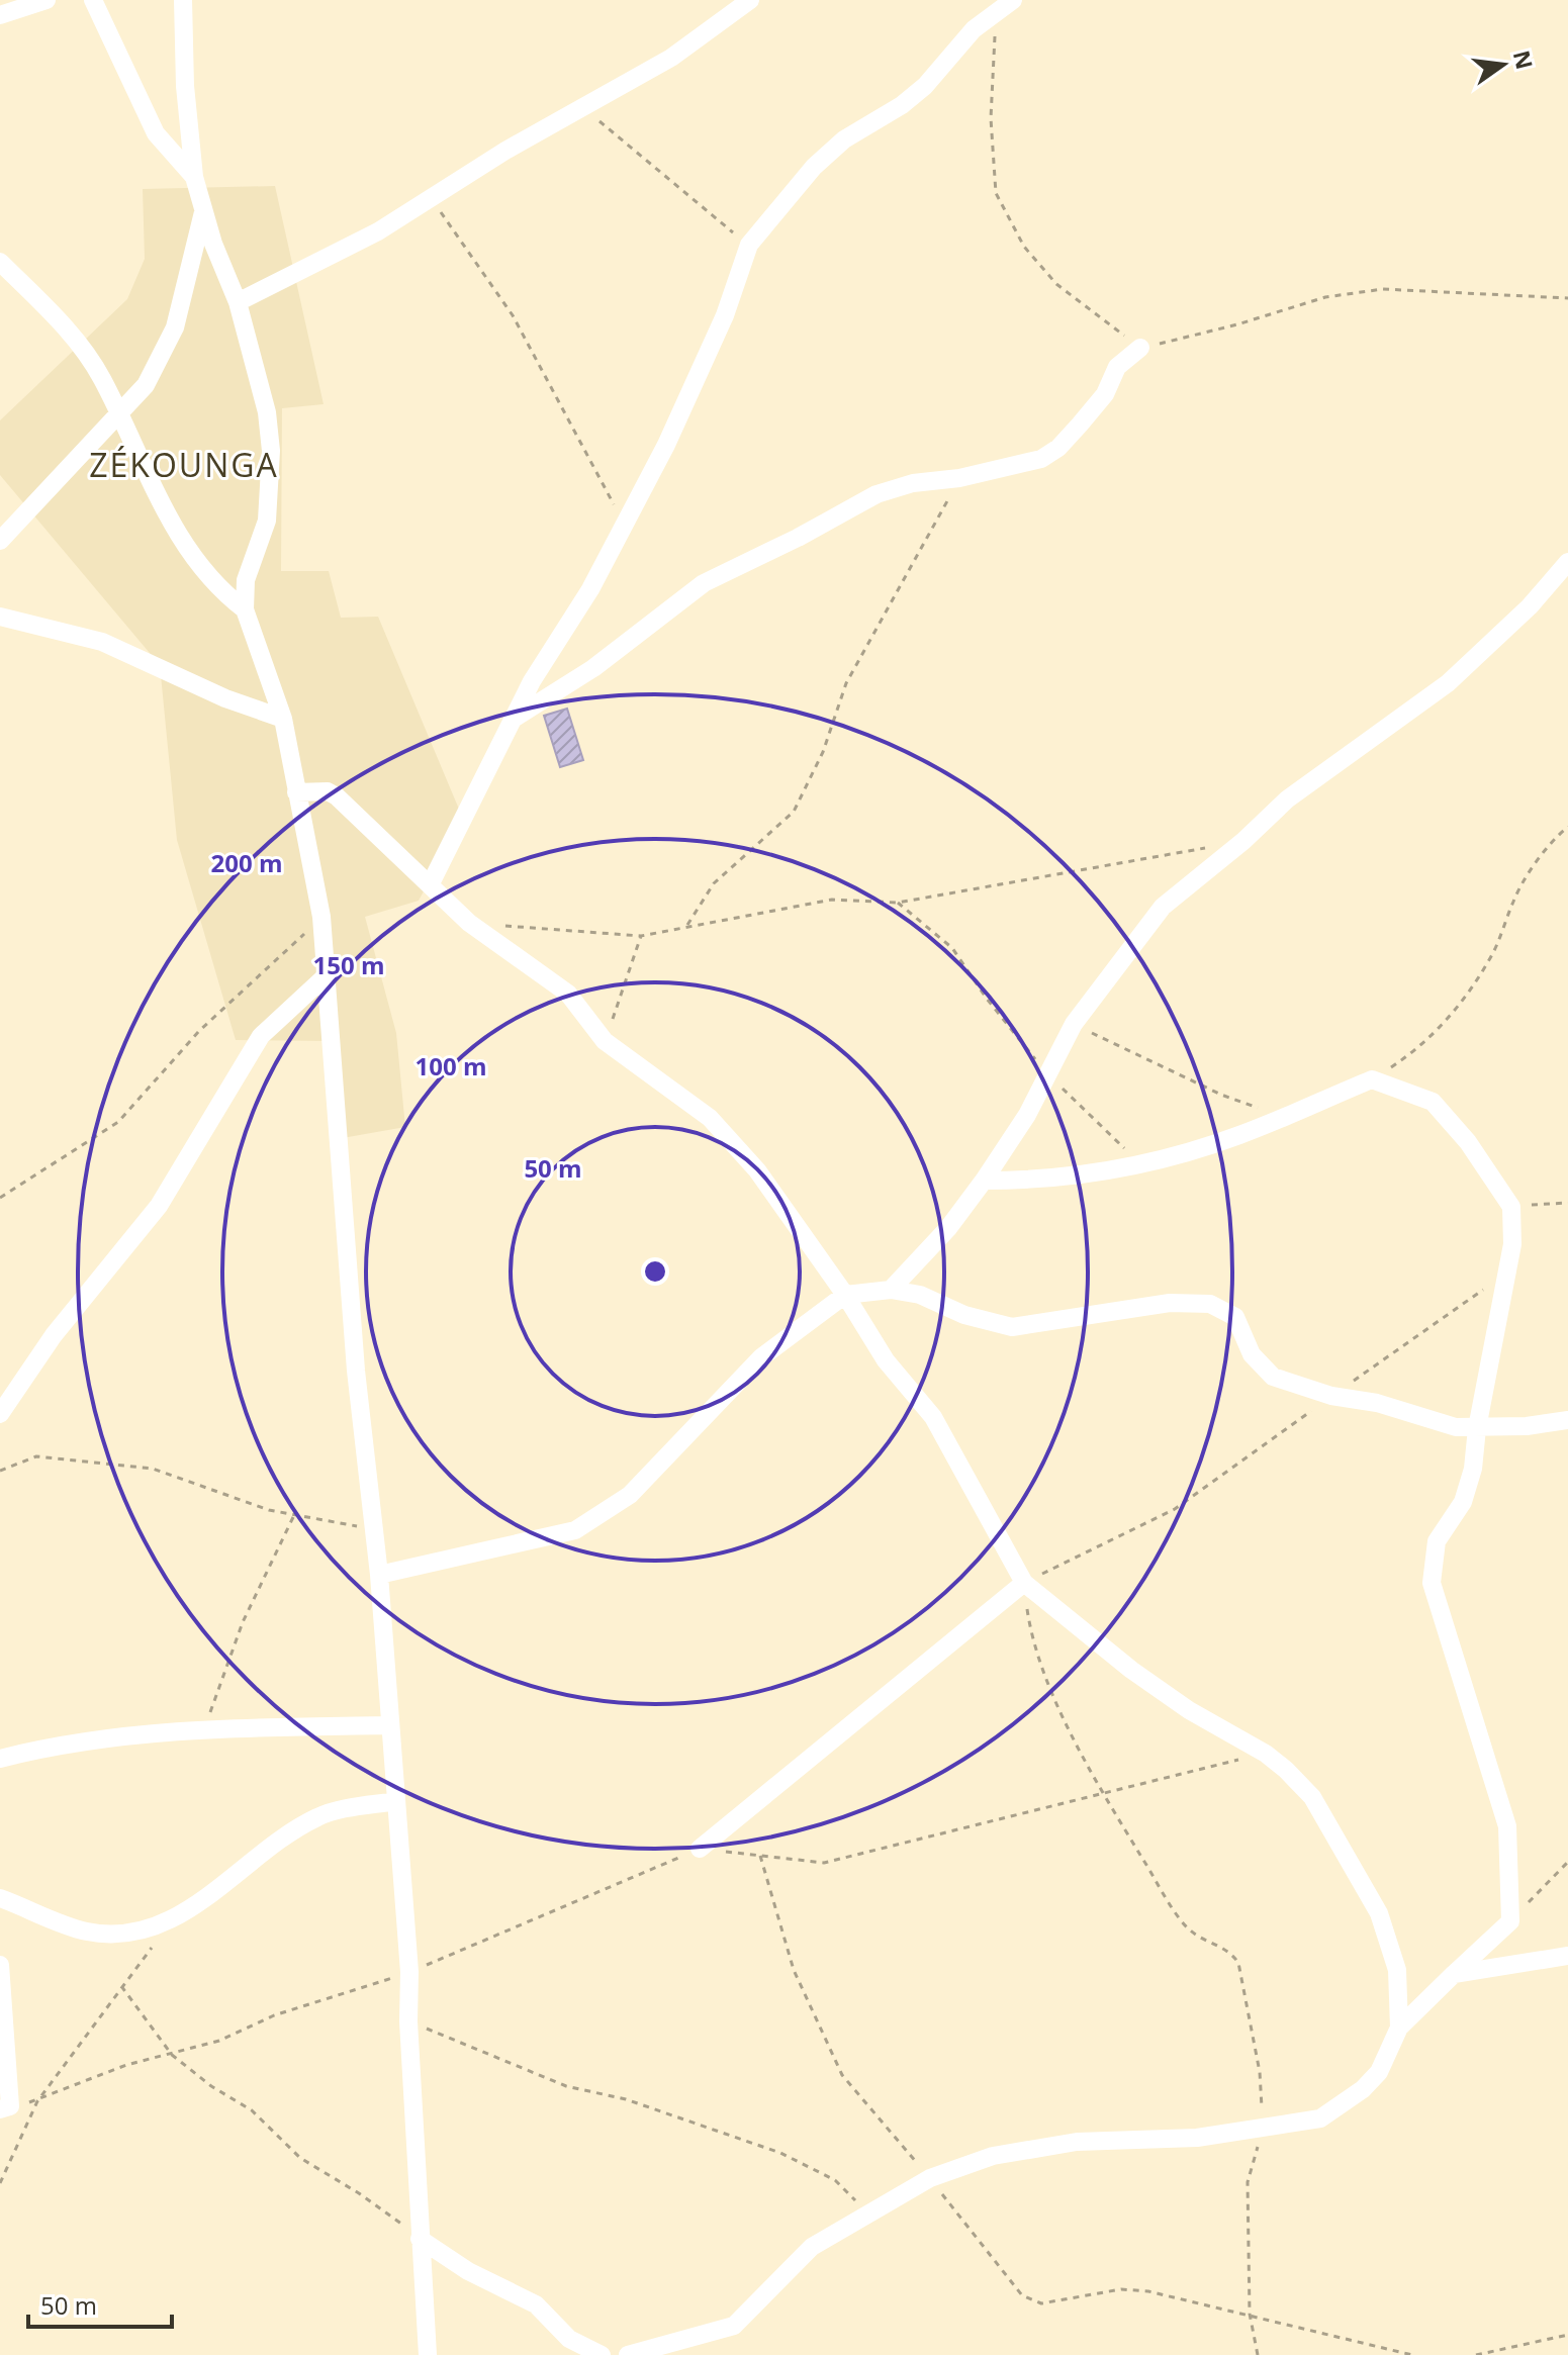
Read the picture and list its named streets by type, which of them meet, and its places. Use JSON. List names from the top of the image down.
{
  "districts": ["ZÉKOUNGA"],
  "scale_bar": "50 m",
  "north": "right",
  "rings": [
    "200 m",
    "150 m",
    "100 m",
    "50 m"
  ]
}
